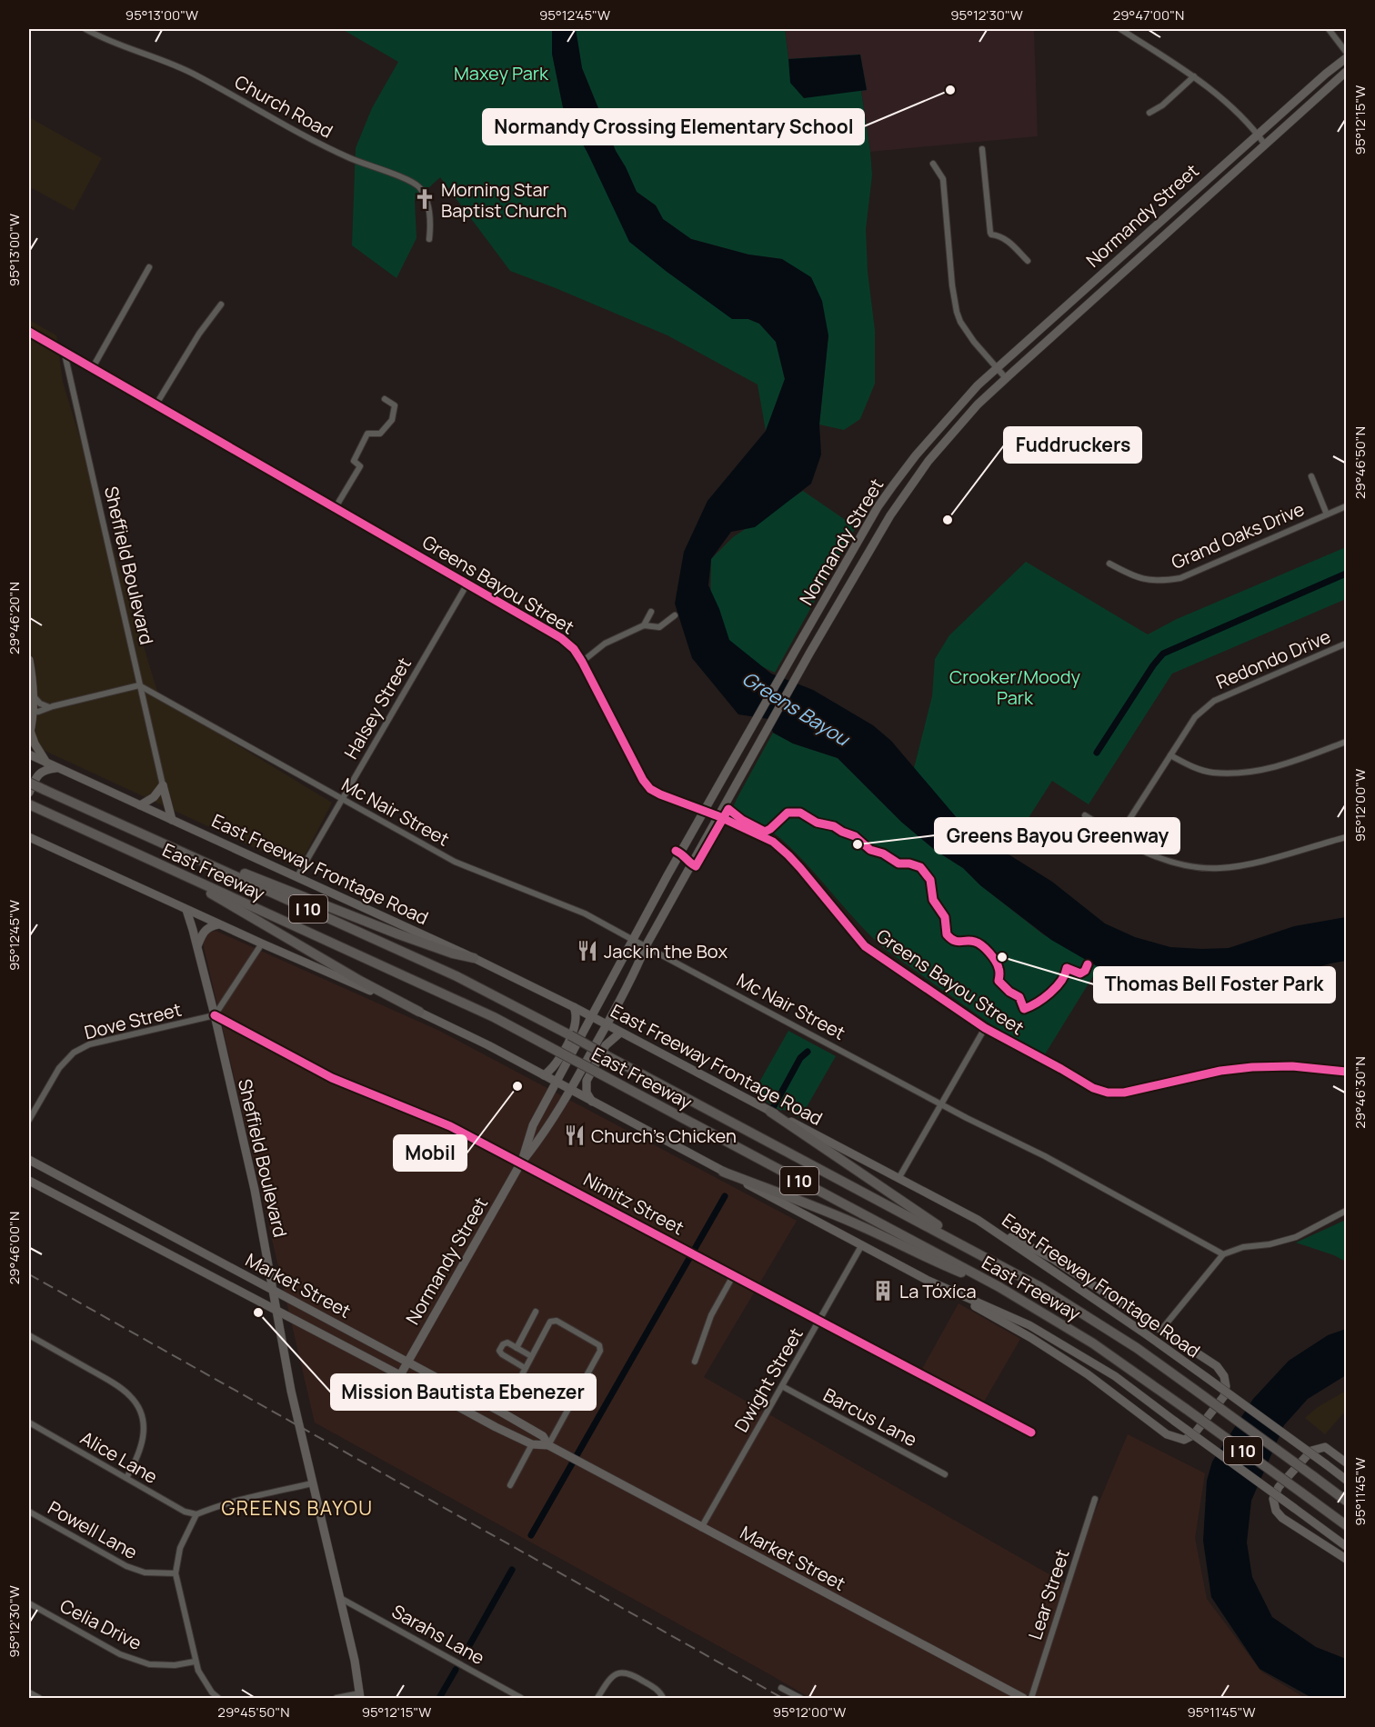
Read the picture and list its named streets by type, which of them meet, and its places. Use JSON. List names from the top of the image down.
{
  "streets": {
    "highway": ["East Freeway", "I 10"],
    "main road": [
      "Normandy Street",
      "Sheffield Boulevard",
      "East Freeway Frontage Road",
      "Market Street"
    ],
    "street": [
      "Church Road",
      "Grand Oaks Drive",
      "Greens Bayou Street",
      "Redondo Drive",
      "Halsey Street",
      "Mc Nair Street",
      "Dove Street",
      "Nimitz Street",
      "Dwight Street",
      "Barcus Lane",
      "Alice Lane",
      "Powell Lane",
      "Lear Street",
      "Celia Drive",
      "Sarahs Lane"
    ]
  },
  "crossings": [
    ["Normandy Street", "Greens Bayou Street"],
    ["Normandy Street", "Mc Nair Street"],
    ["Normandy Street", "East Freeway Frontage Road"],
    ["Normandy Street", "Nimitz Street"],
    ["Normandy Street", "Market Street"],
    ["Sheffield Boulevard", "Greens Bayou Street"],
    ["Sheffield Boulevard", "Mc Nair Street"],
    ["Sheffield Boulevard", "East Freeway Frontage Road"],
    ["Sheffield Boulevard", "Dove Street"],
    ["Sheffield Boulevard", "Nimitz Street"],
    ["Sheffield Boulevard", "Market Street"],
    ["Sheffield Boulevard", "Sarahs Lane"],
    ["Greens Bayou Street", "Halsey Street"],
    ["Halsey Street", "Mc Nair Street"],
    ["Halsey Street", "East Freeway Frontage Road"],
    ["Dove Street", "Nimitz Street"],
    ["Nimitz Street", "Dwight Street"],
    ["Market Street", "Dwight Street"],
    ["Dwight Street", "Barcus Lane"]
  ],
  "districts": ["GREENS BAYOU"],
  "water": ["Greens Bayou"],
  "parks": ["Maxey Park", "Crooker/Moody Park"],
  "places": {
    "other": [
      "Normandy Crossing Elementary School",
      "Fuddruckers",
      "Greens Bayou Greenway",
      "Thomas Bell Foster Park",
      "Mobil",
      "Mission Bautista Ebenezer"
    ],
    "church": ["Morning Star Baptist Church"],
    "restaurant": ["Jack in the Box", "Church's Chicken"],
    "building": ["La Tóxíca"]
  },
  "coordinates": [
    "95°13'00\"W",
    "95°12'45\"W",
    "95°12'30\"W",
    "29°47'00\"N",
    "95°12'15\"W",
    "29°46'50\"N",
    "29°46'20\"N",
    "95°12'00\"W",
    "29°46'30\"N",
    "29°46'00\"N",
    "95°11'45\"W",
    "29°45'50\"N"
  ]
}
